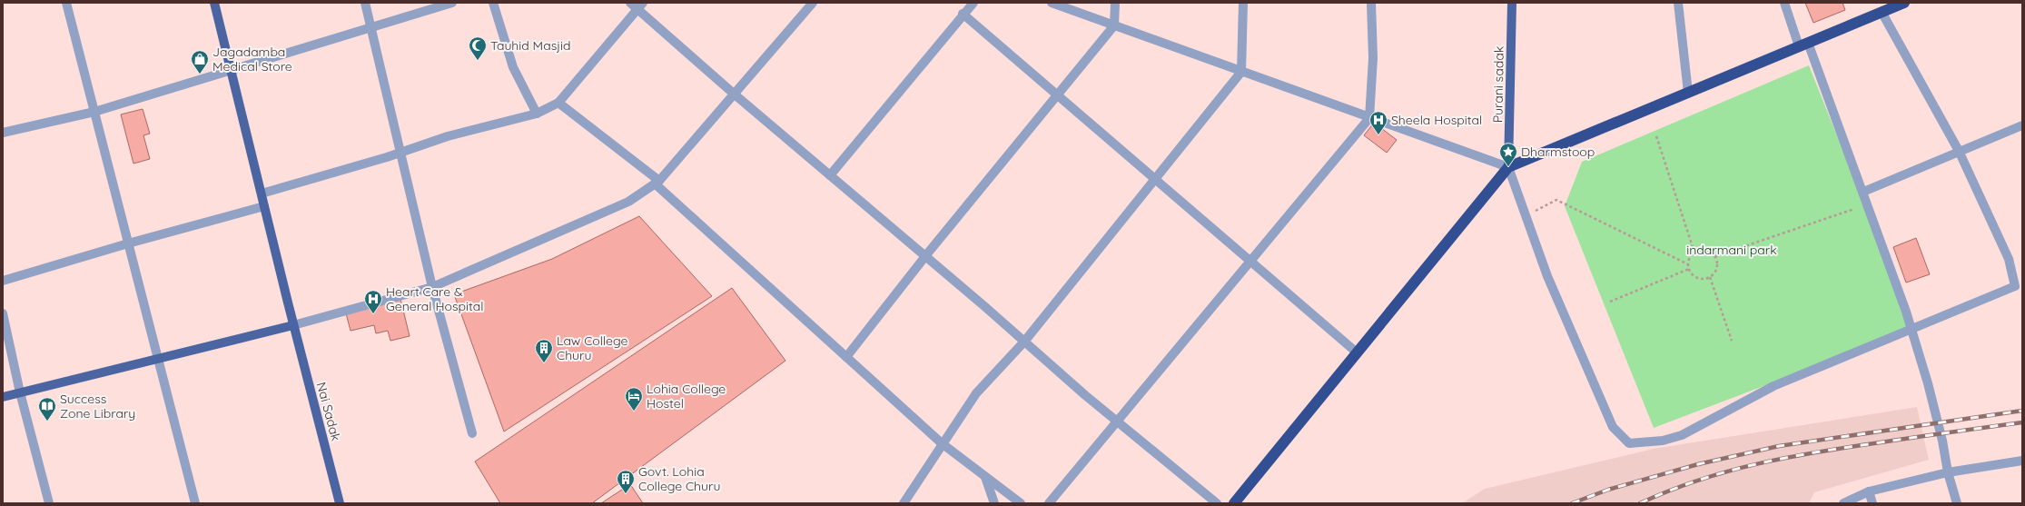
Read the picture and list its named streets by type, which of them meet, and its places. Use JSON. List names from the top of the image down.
{
  "streets": {
    "main road": ["Purani sadak", "Nai Sadak"]
  },
  "parks": ["indarmani park"],
  "places": {
    "mosque": ["Tauhid Masjid"],
    "shop": ["Jagadamba Medical Store"],
    "hospital": ["Sheela Hospital", "Heart Care & General Hospital"],
    "place": ["Dharmstoop"],
    "building": ["Law College Churu", "Govt. Lohia College Churu"],
    "hotel": ["Lohia College Hostel"],
    "library": ["Success Zone Library"]
  }
}
